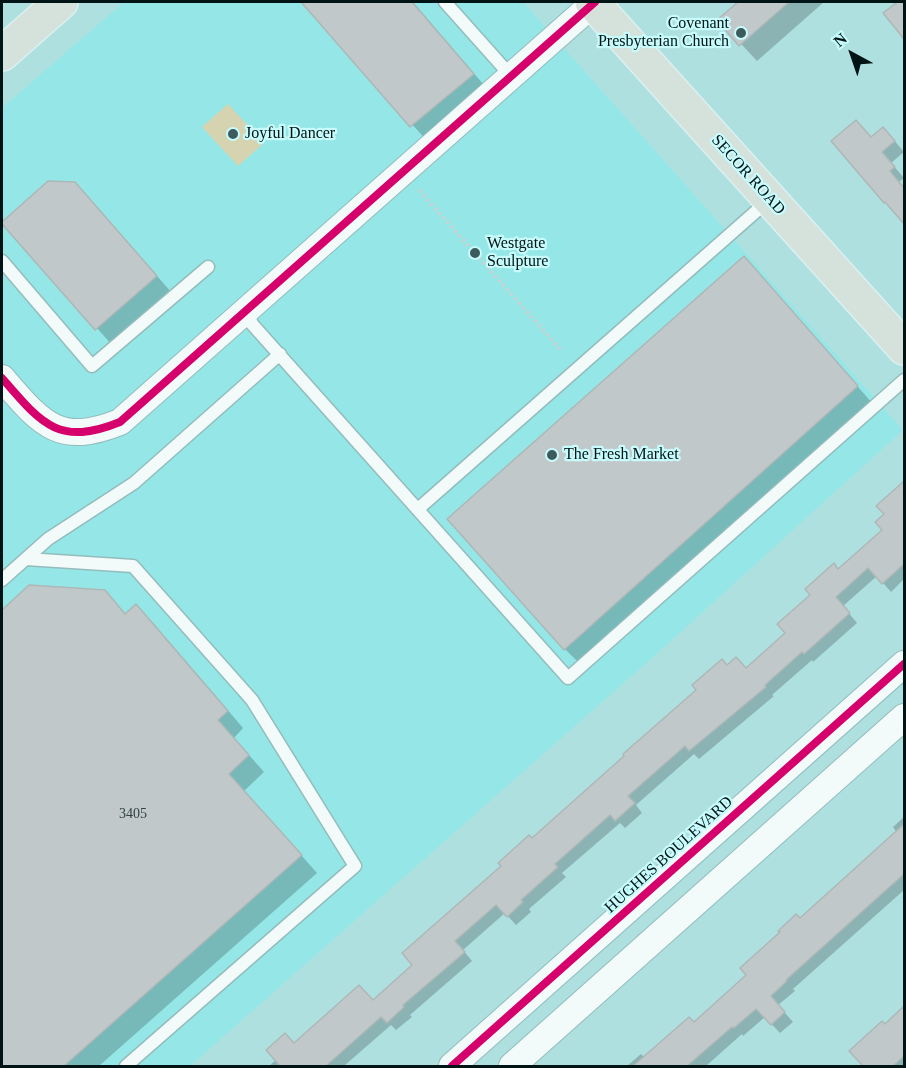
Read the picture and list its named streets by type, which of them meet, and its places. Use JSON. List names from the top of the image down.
{
  "streets": {
    "main road": ["SECOR ROAD"],
    "street": ["HUGHES BOULEVARD"]
  },
  "places": [
    "Covenant Presbyterian Church",
    "Joyful Dancer",
    "Westgate Sculpture",
    "The Fresh Market"
  ],
  "house_numbers": ["3405"],
  "north": "top left"
}
